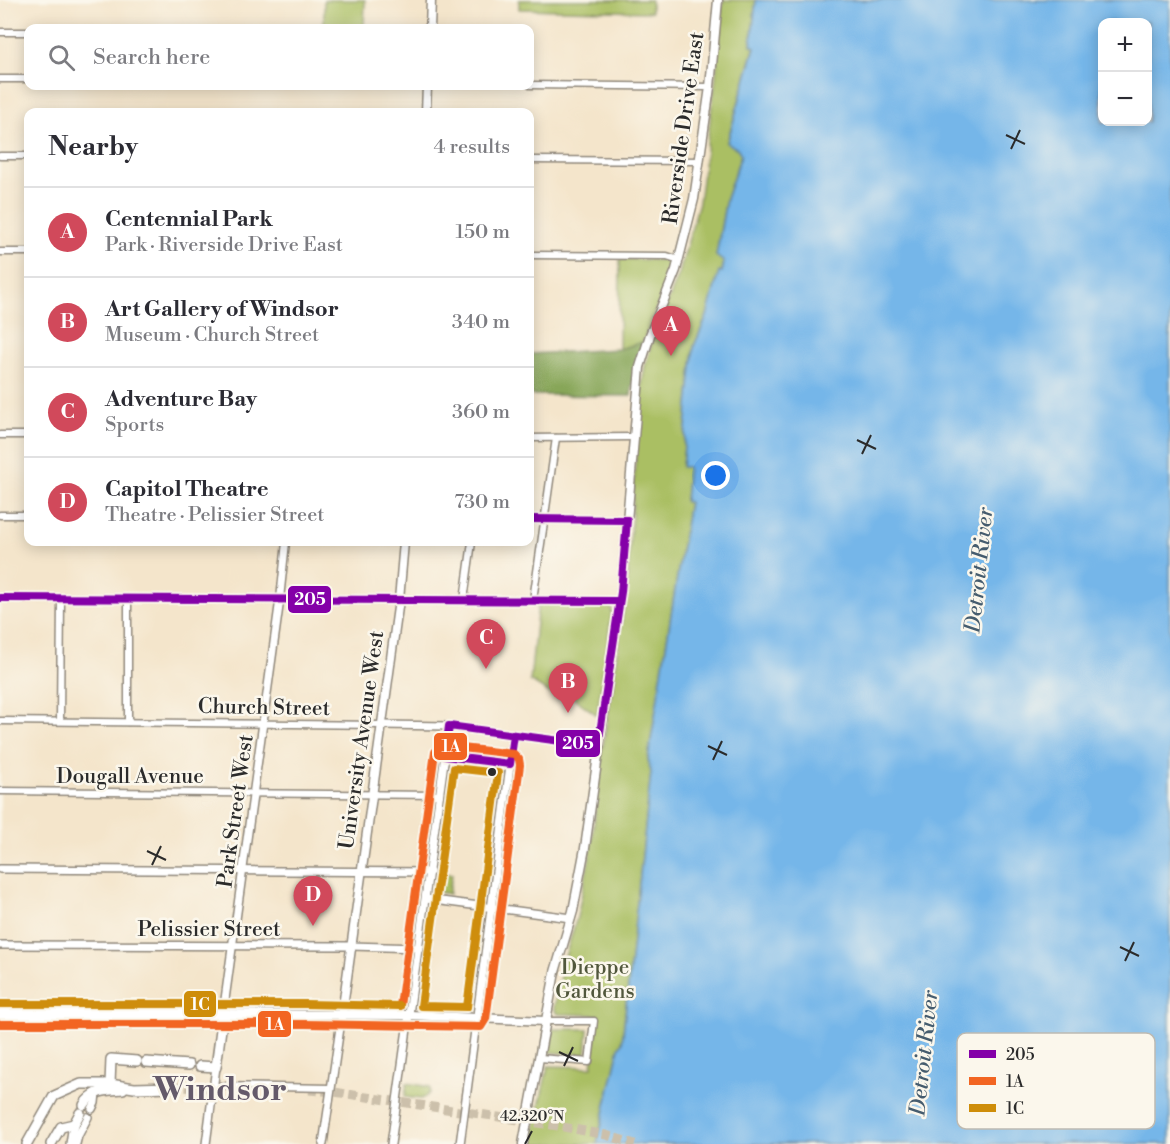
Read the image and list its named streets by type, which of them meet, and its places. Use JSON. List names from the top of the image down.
{
  "streets": {
    "main road": ["Riverside Drive East", "University Avenue West"],
    "street": [
      "Church Street",
      "Dougall Avenue",
      "Park Street West",
      "Pelissier Street"
    ]
  },
  "crossings": [
    ["Riverside Drive East", "Church Street"],
    ["Church Street", "University Avenue West"],
    ["Church Street", "Park Street West"],
    ["University Avenue West", "Dougall Avenue"],
    ["University Avenue West", "Pelissier Street"],
    ["Dougall Avenue", "Park Street West"],
    ["Park Street West", "Pelissier Street"]
  ],
  "districts": ["Windsor"],
  "water": ["Detroit River"],
  "parks": ["Dieppe Gardens"],
  "lines": ["transit line 205", "transit line 1A", "transit line 1C"],
  "legend": ["205", "1A", "1C"],
  "page": {
    "map_buttons": ["+", "−"],
    "search": "Search here",
    "heading": ["Nearby", "4 results"],
    "list": [
      {
        "mark": "A",
        "name": "Centennial Park",
        "note": "Park · Riverside Drive East",
        "value": "150 m"
      },
      {
        "mark": "B",
        "name": "Art Gallery of Windsor",
        "note": "Museum · Church Street",
        "value": "340 m"
      },
      {
        "mark": "C",
        "name": "Adventure Bay",
        "note": "Sports",
        "value": "360 m"
      },
      {
        "mark": "D",
        "name": "Capitol Theatre",
        "note": "Theatre · Pelissier Street",
        "value": "730 m"
      }
    ],
    "pins": [
      "A",
      "C",
      "B",
      "D"
    ]
  },
  "coordinates": ["42.320°N"]
}
